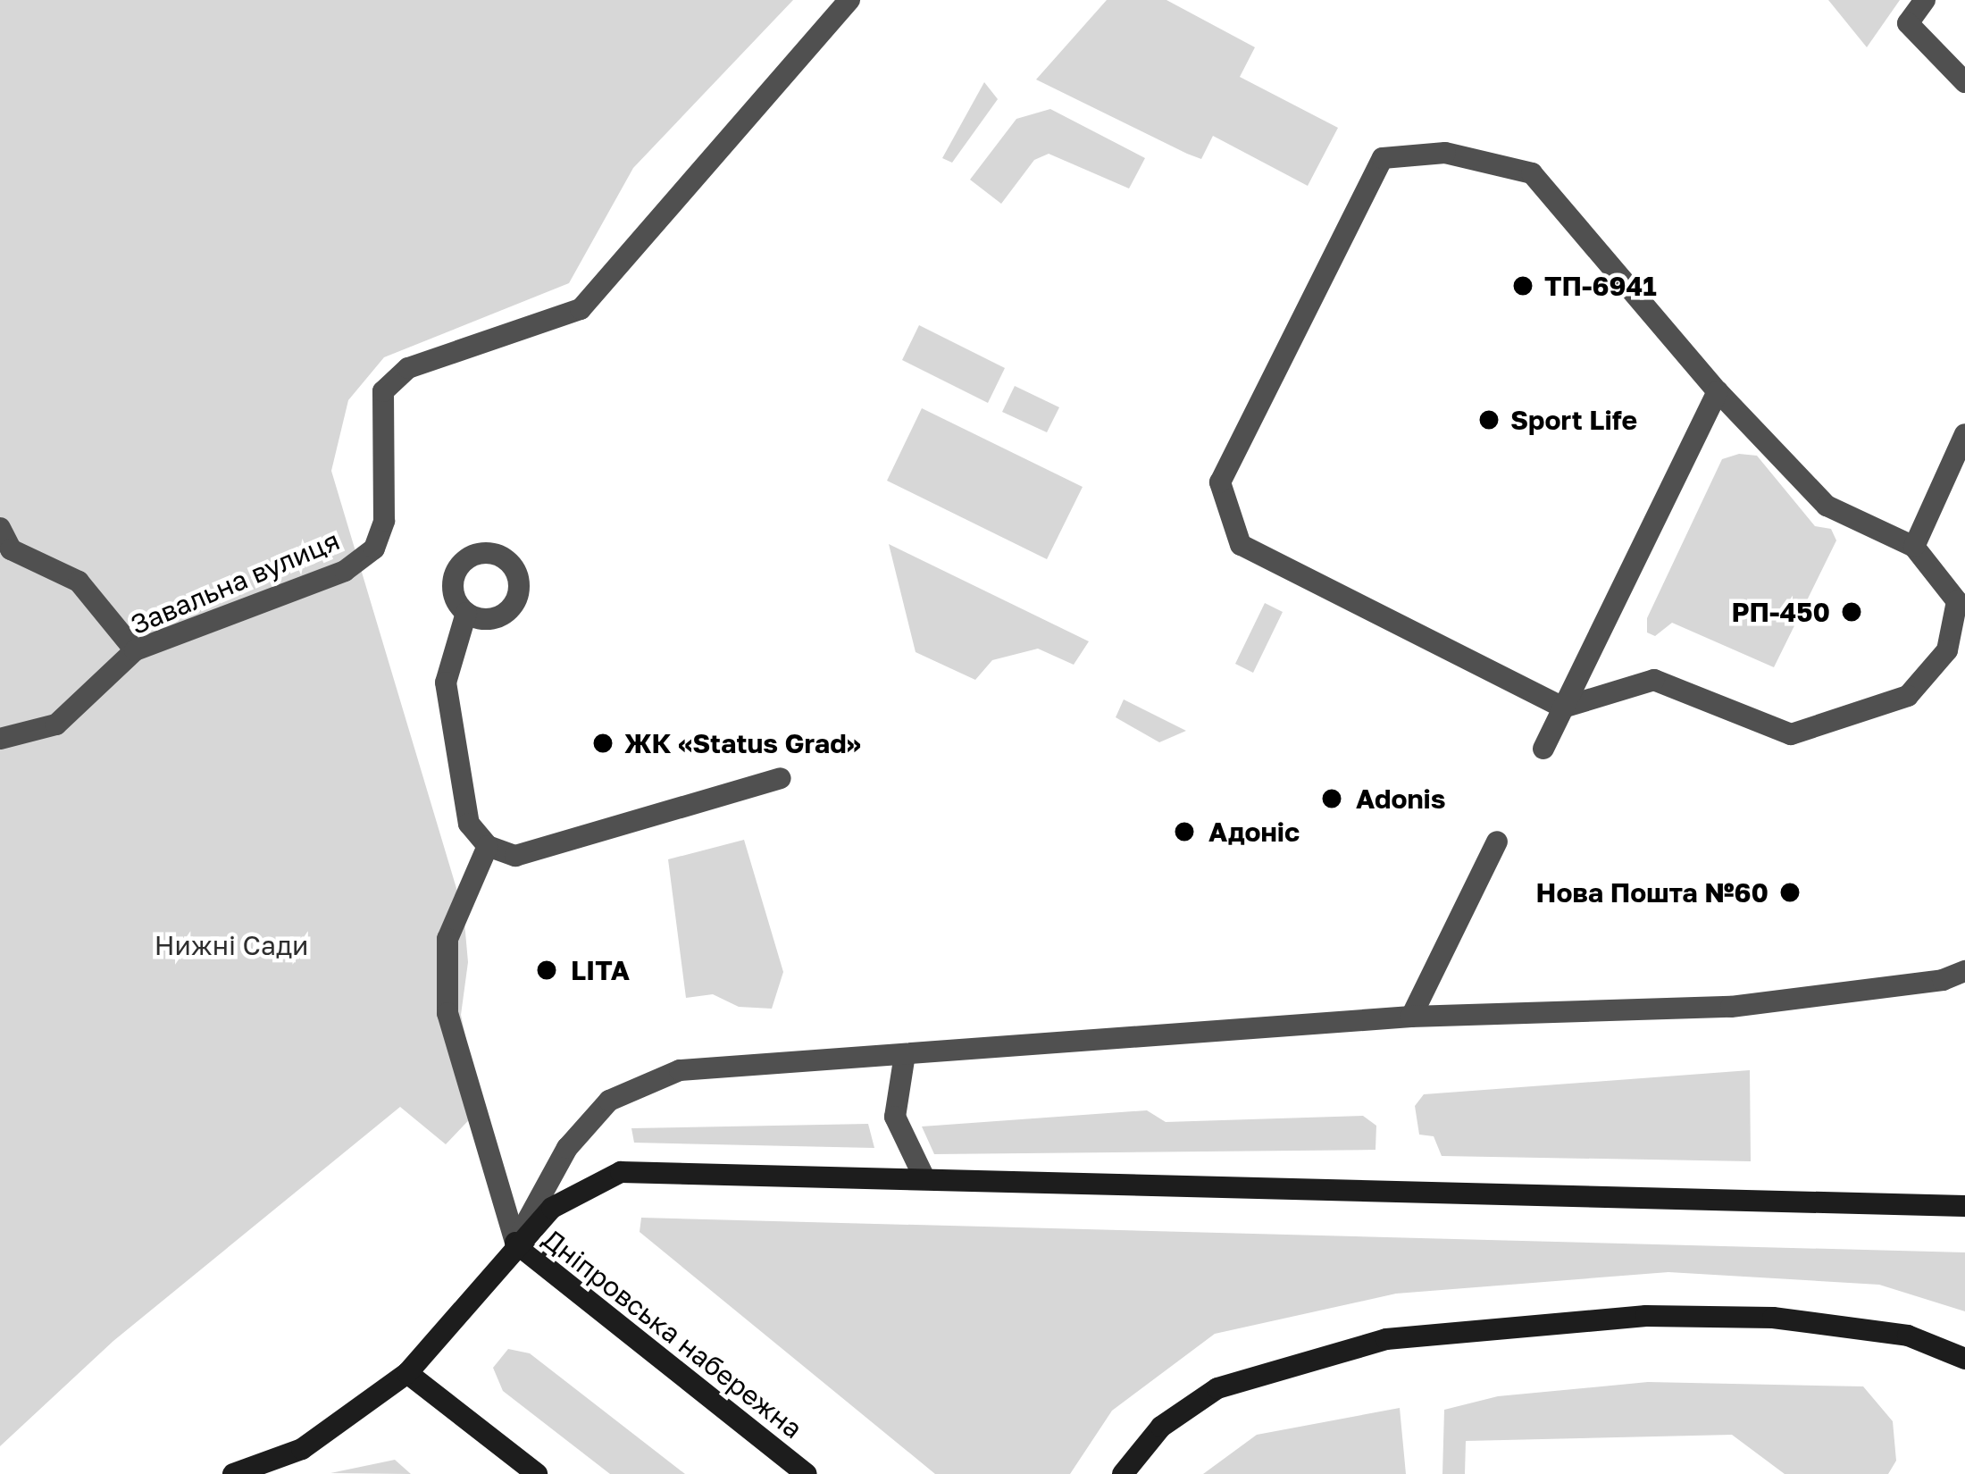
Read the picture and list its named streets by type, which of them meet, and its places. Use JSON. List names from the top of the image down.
{
  "streets": {
    "street": ["Завальна вулиця", "Дніпровська набережна"]
  },
  "parks": ["Нижні Сади"],
  "places": [
    "ТП-6941",
    "Sport Life",
    "РП-450",
    "ЖК «Status Grad»",
    "Adonis",
    "Адоніс",
    "Нова Пошта №60",
    "LITA"
  ]
}
